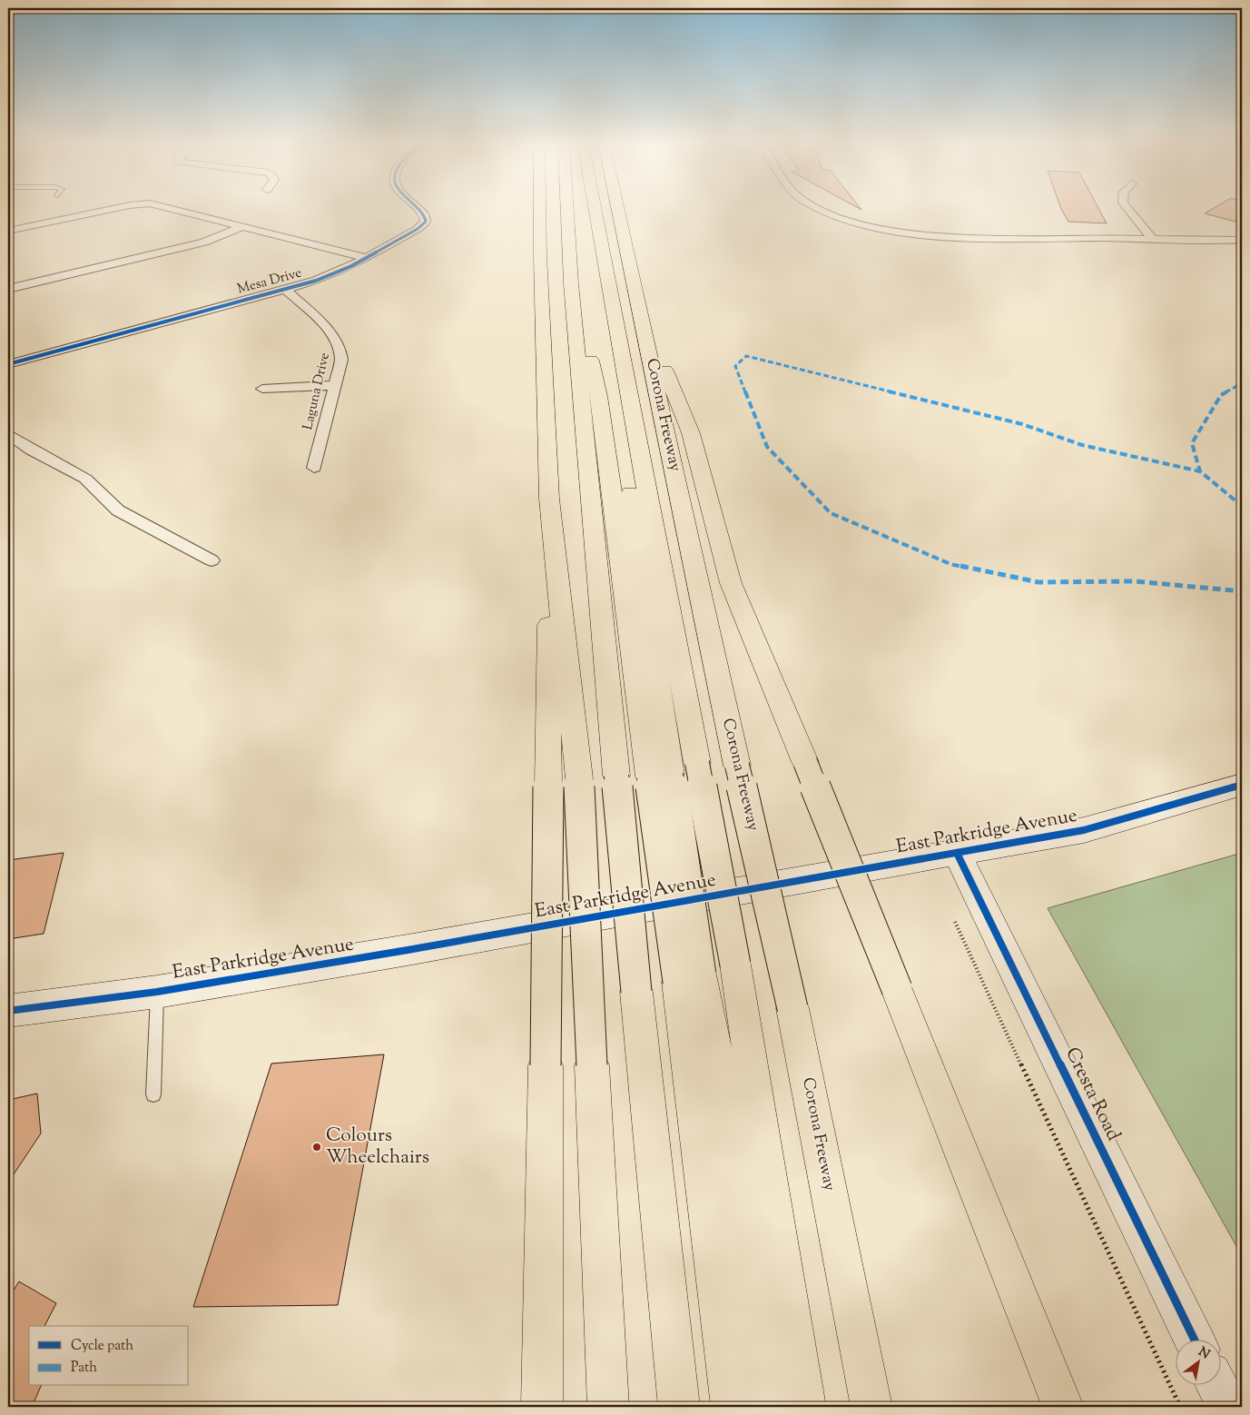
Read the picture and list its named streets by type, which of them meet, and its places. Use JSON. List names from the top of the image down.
{
  "streets": {
    "highway": ["Corona Freeway"],
    "main road": ["East Parkridge Avenue", "Cresta Road"],
    "street": ["Mesa Drive", "Laguna Drive"]
  },
  "crossings": [
    ["Mesa Drive", "Laguna Drive"],
    ["East Parkridge Avenue", "Cresta Road"]
  ],
  "places": ["Colours Wheelchairs"],
  "legend": ["Cycle path", "Path"],
  "north": "top right"
}
